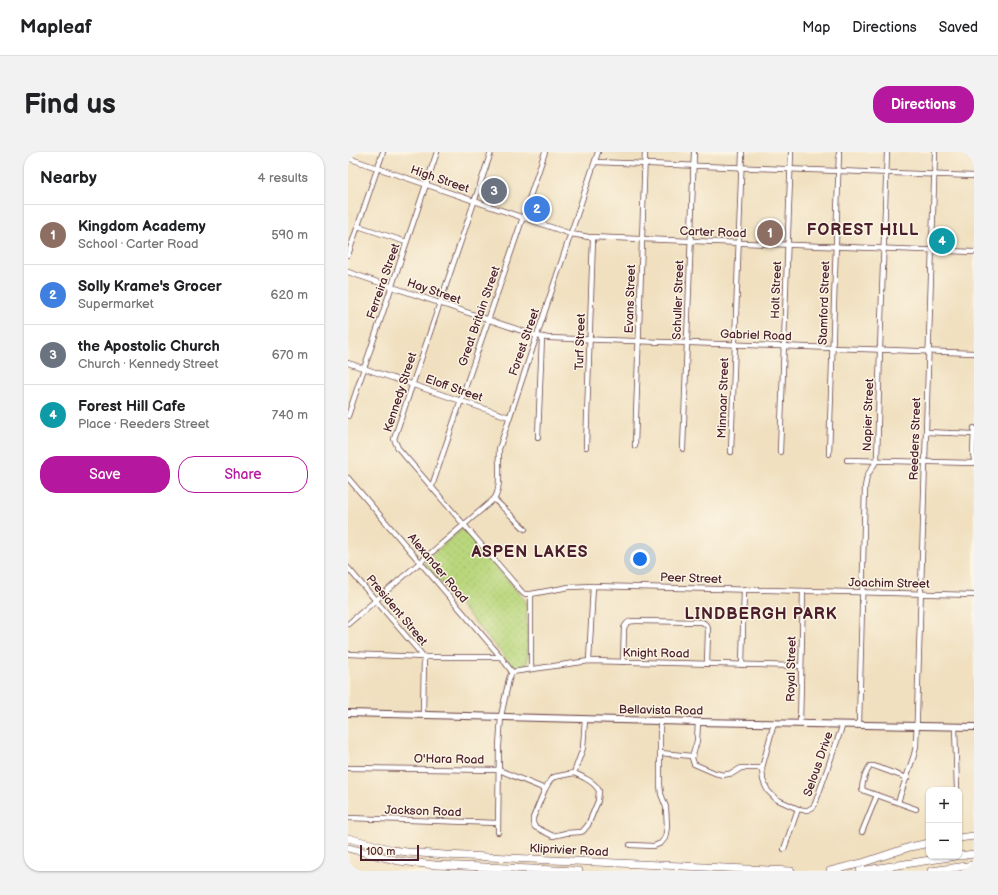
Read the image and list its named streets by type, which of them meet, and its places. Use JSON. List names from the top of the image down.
{
  "streets": {
    "main road": ["Kliprivier Road"],
    "street": [
      "High Street",
      "Carter Road",
      "Ferreira Street",
      "Holt Street",
      "Hay Street",
      "Evans Street",
      "Schuller Street",
      "Stamford Street",
      "Great Britain Street",
      "Gabriel Road",
      "Forest Street",
      "Turf Street",
      "Eloff Street",
      "Kennedy Street",
      "Minnaar Street",
      "Napier Street",
      "Reeders Street",
      "Alexander Road",
      "Peer Street",
      "Joachim Street",
      "President Street",
      "Knight Road",
      "Royal Street",
      "Bellavista Road",
      "O'Hara Road",
      "Selous Drive",
      "Jackson Road"
    ]
  },
  "crossings": [
    ["High Street", "Carter Road"],
    ["High Street", "Ferreira Street"],
    ["High Street", "Great Britain Street"],
    ["High Street", "Forest Street"],
    ["High Street", "Kennedy Street"],
    ["Carter Road", "Holt Street"],
    ["Carter Road", "Evans Street"],
    ["Carter Road", "Schuller Street"],
    ["Carter Road", "Stamford Street"],
    ["Carter Road", "Forest Street"],
    ["Carter Road", "Turf Street"],
    ["Carter Road", "Minnaar Street"],
    ["Carter Road", "Napier Street"],
    ["Carter Road", "Reeders Street"],
    ["Ferreira Street", "Hay Street"],
    ["Ferreira Street", "Eloff Street"],
    ["Holt Street", "Gabriel Road"],
    ["Hay Street", "Great Britain Street"],
    ["Hay Street", "Gabriel Road"],
    ["Hay Street", "Forest Street"],
    ["Hay Street", "Kennedy Street"],
    ["Evans Street", "Gabriel Road"],
    ["Schuller Street", "Gabriel Road"],
    ["Stamford Street", "Gabriel Road"],
    ["Great Britain Street", "Eloff Street"],
    ["Great Britain Street", "Kennedy Street"],
    ["Gabriel Road", "Forest Street"],
    ["Gabriel Road", "Turf Street"],
    ["Gabriel Road", "Minnaar Street"],
    ["Gabriel Road", "Napier Street"],
    ["Gabriel Road", "Reeders Street"],
    ["Forest Street", "Eloff Street"],
    ["Eloff Street", "Kennedy Street"],
    ["Kennedy Street", "Peer Street"],
    ["Napier Street", "Joachim Street"],
    ["Napier Street", "Bellavista Road"],
    ["Reeders Street", "Joachim Street"],
    ["Reeders Street", "Bellavista Road"],
    ["Alexander Road", "Knight Road"],
    ["Peer Street", "Joachim Street"],
    ["Peer Street", "Royal Street"],
    ["Joachim Street", "Royal Street"],
    ["President Street", "Bellavista Road"],
    ["Knight Road", "Royal Street"],
    ["Royal Street", "Bellavista Road"],
    ["Bellavista Road", "Selous Drive"]
  ],
  "districts": ["FOREST HILL", "ASPEN LAKES", "LINDBERGH PARK"],
  "scale_bar": "100 m",
  "page": {
    "header": "Mapleaf",
    "nav": ["Map", "Directions", "Saved"],
    "buttons": [
      "Directions",
      ["Save", "Share"]
    ],
    "title": "Find us",
    "heading": ["Nearby", "4 results"],
    "pins": [
      "3",
      "2",
      "1",
      "4"
    ],
    "list": [
      {
        "mark": "1",
        "name": "Kingdom Academy",
        "note": "School · Carter Road",
        "value": "590 m"
      },
      {
        "mark": "2",
        "name": "Solly Krame's Grocer",
        "note": "Supermarket",
        "value": "620 m"
      },
      {
        "mark": "3",
        "name": "the Apostolic Church",
        "note": "Church · Kennedy Street",
        "value": "670 m"
      },
      {
        "mark": "4",
        "name": "Forest Hill Cafe",
        "note": "Place · Reeders Street",
        "value": "740 m"
      }
    ],
    "map_buttons": ["+", "−"],
    "scale": "100 m"
  }
}
